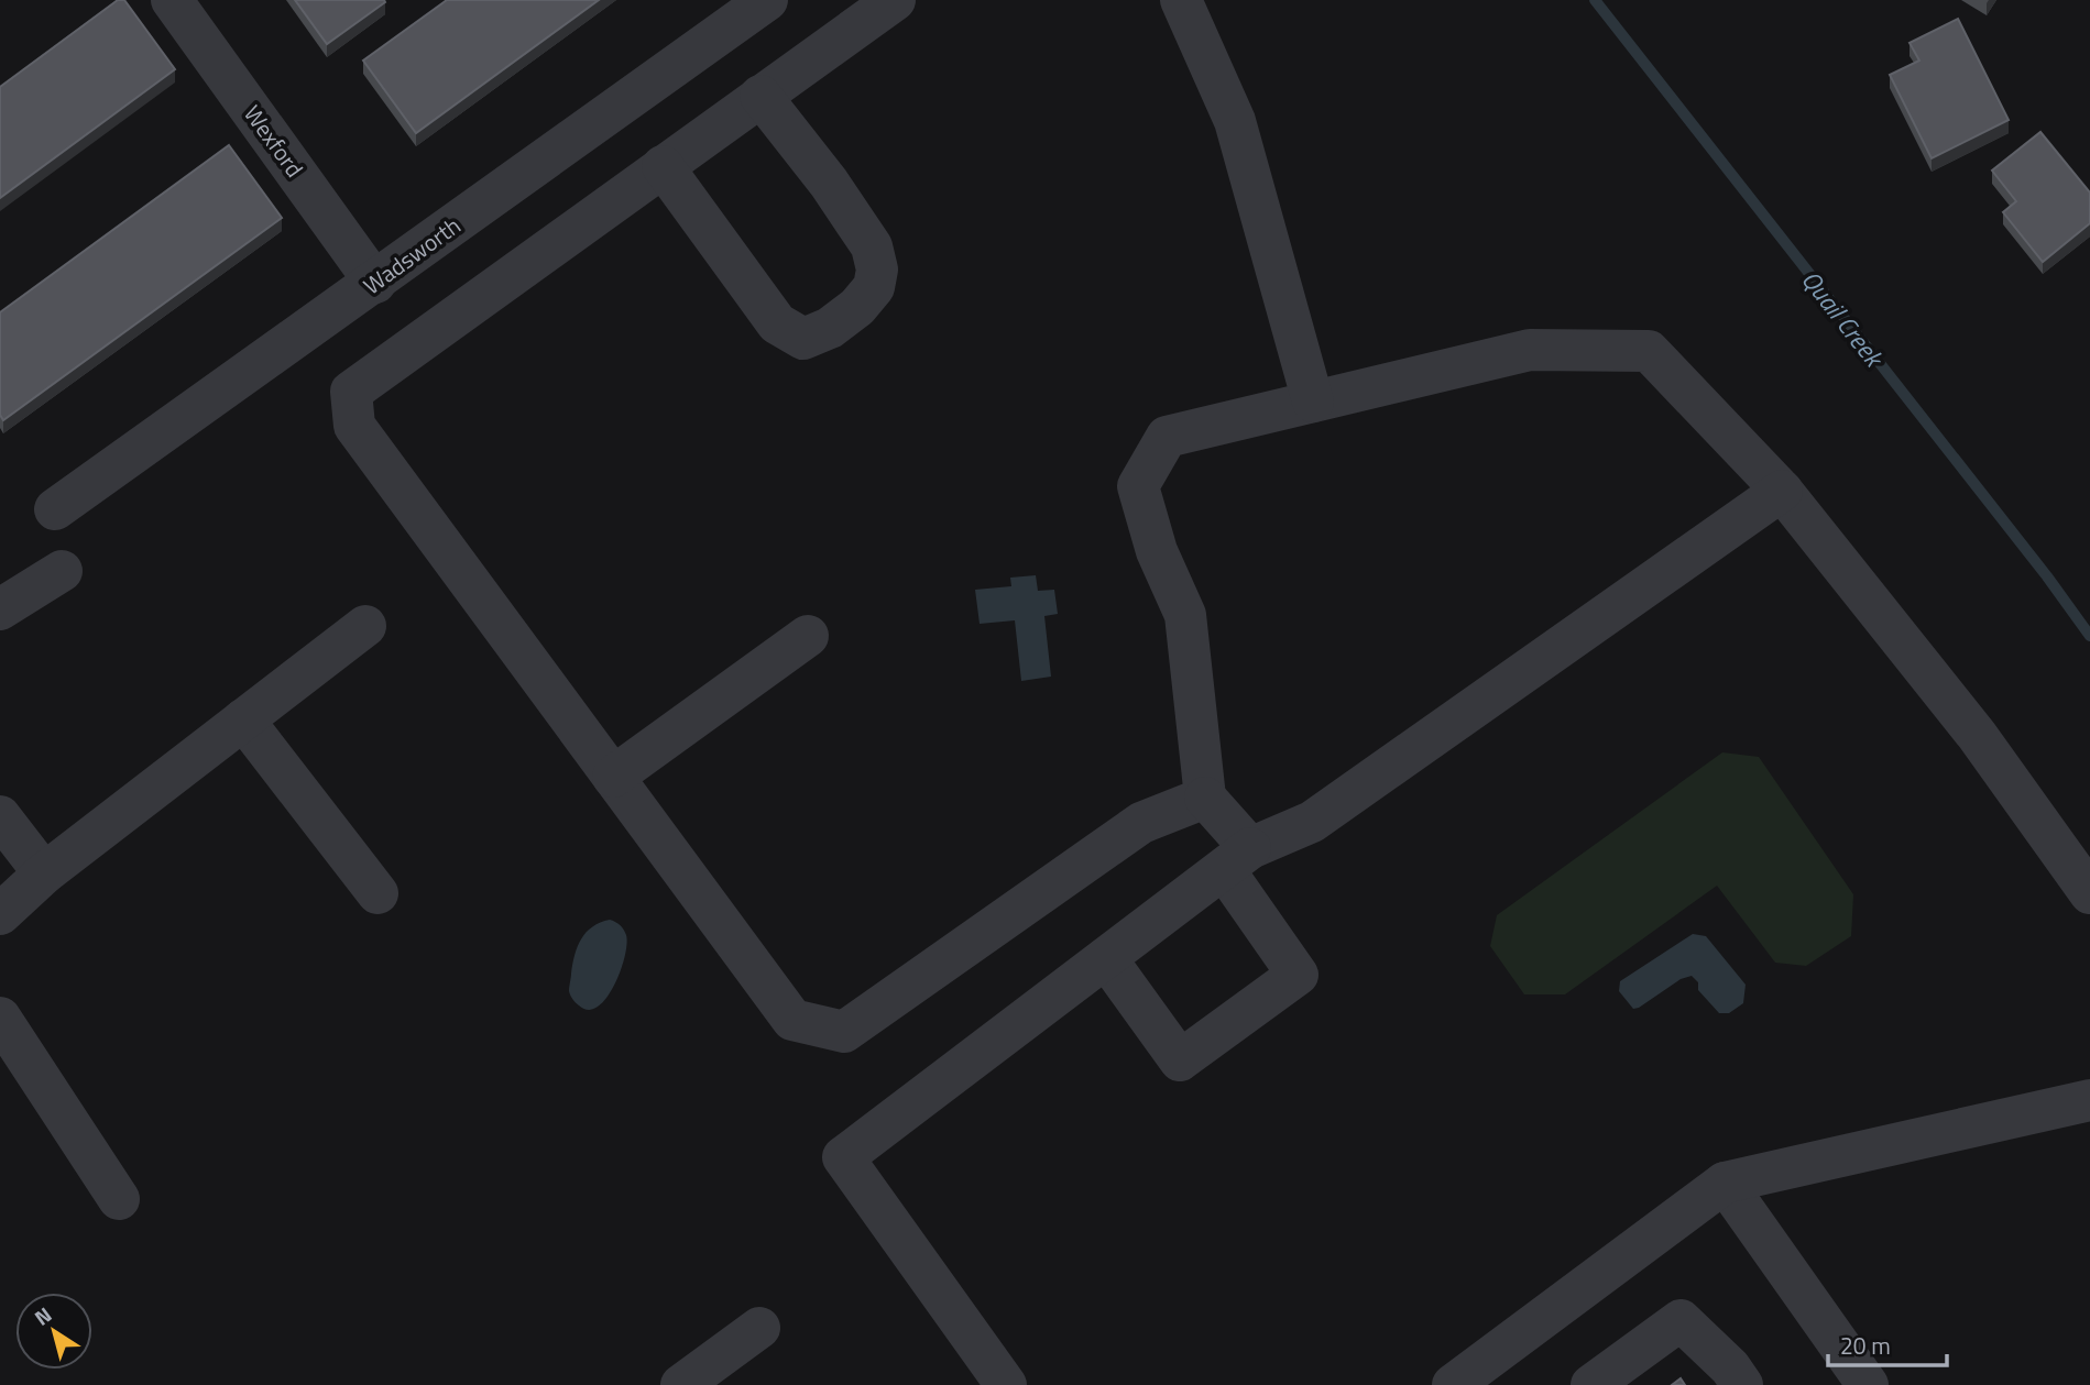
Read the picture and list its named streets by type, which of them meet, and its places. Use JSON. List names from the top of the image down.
{
  "streets": {
    "street": ["Wexford", "Wadsworth"]
  },
  "crossings": [
    ["Wexford", "Wadsworth"]
  ],
  "water": ["Quail Creek"],
  "scale_bar": "20 m",
  "north": "top left"
}
